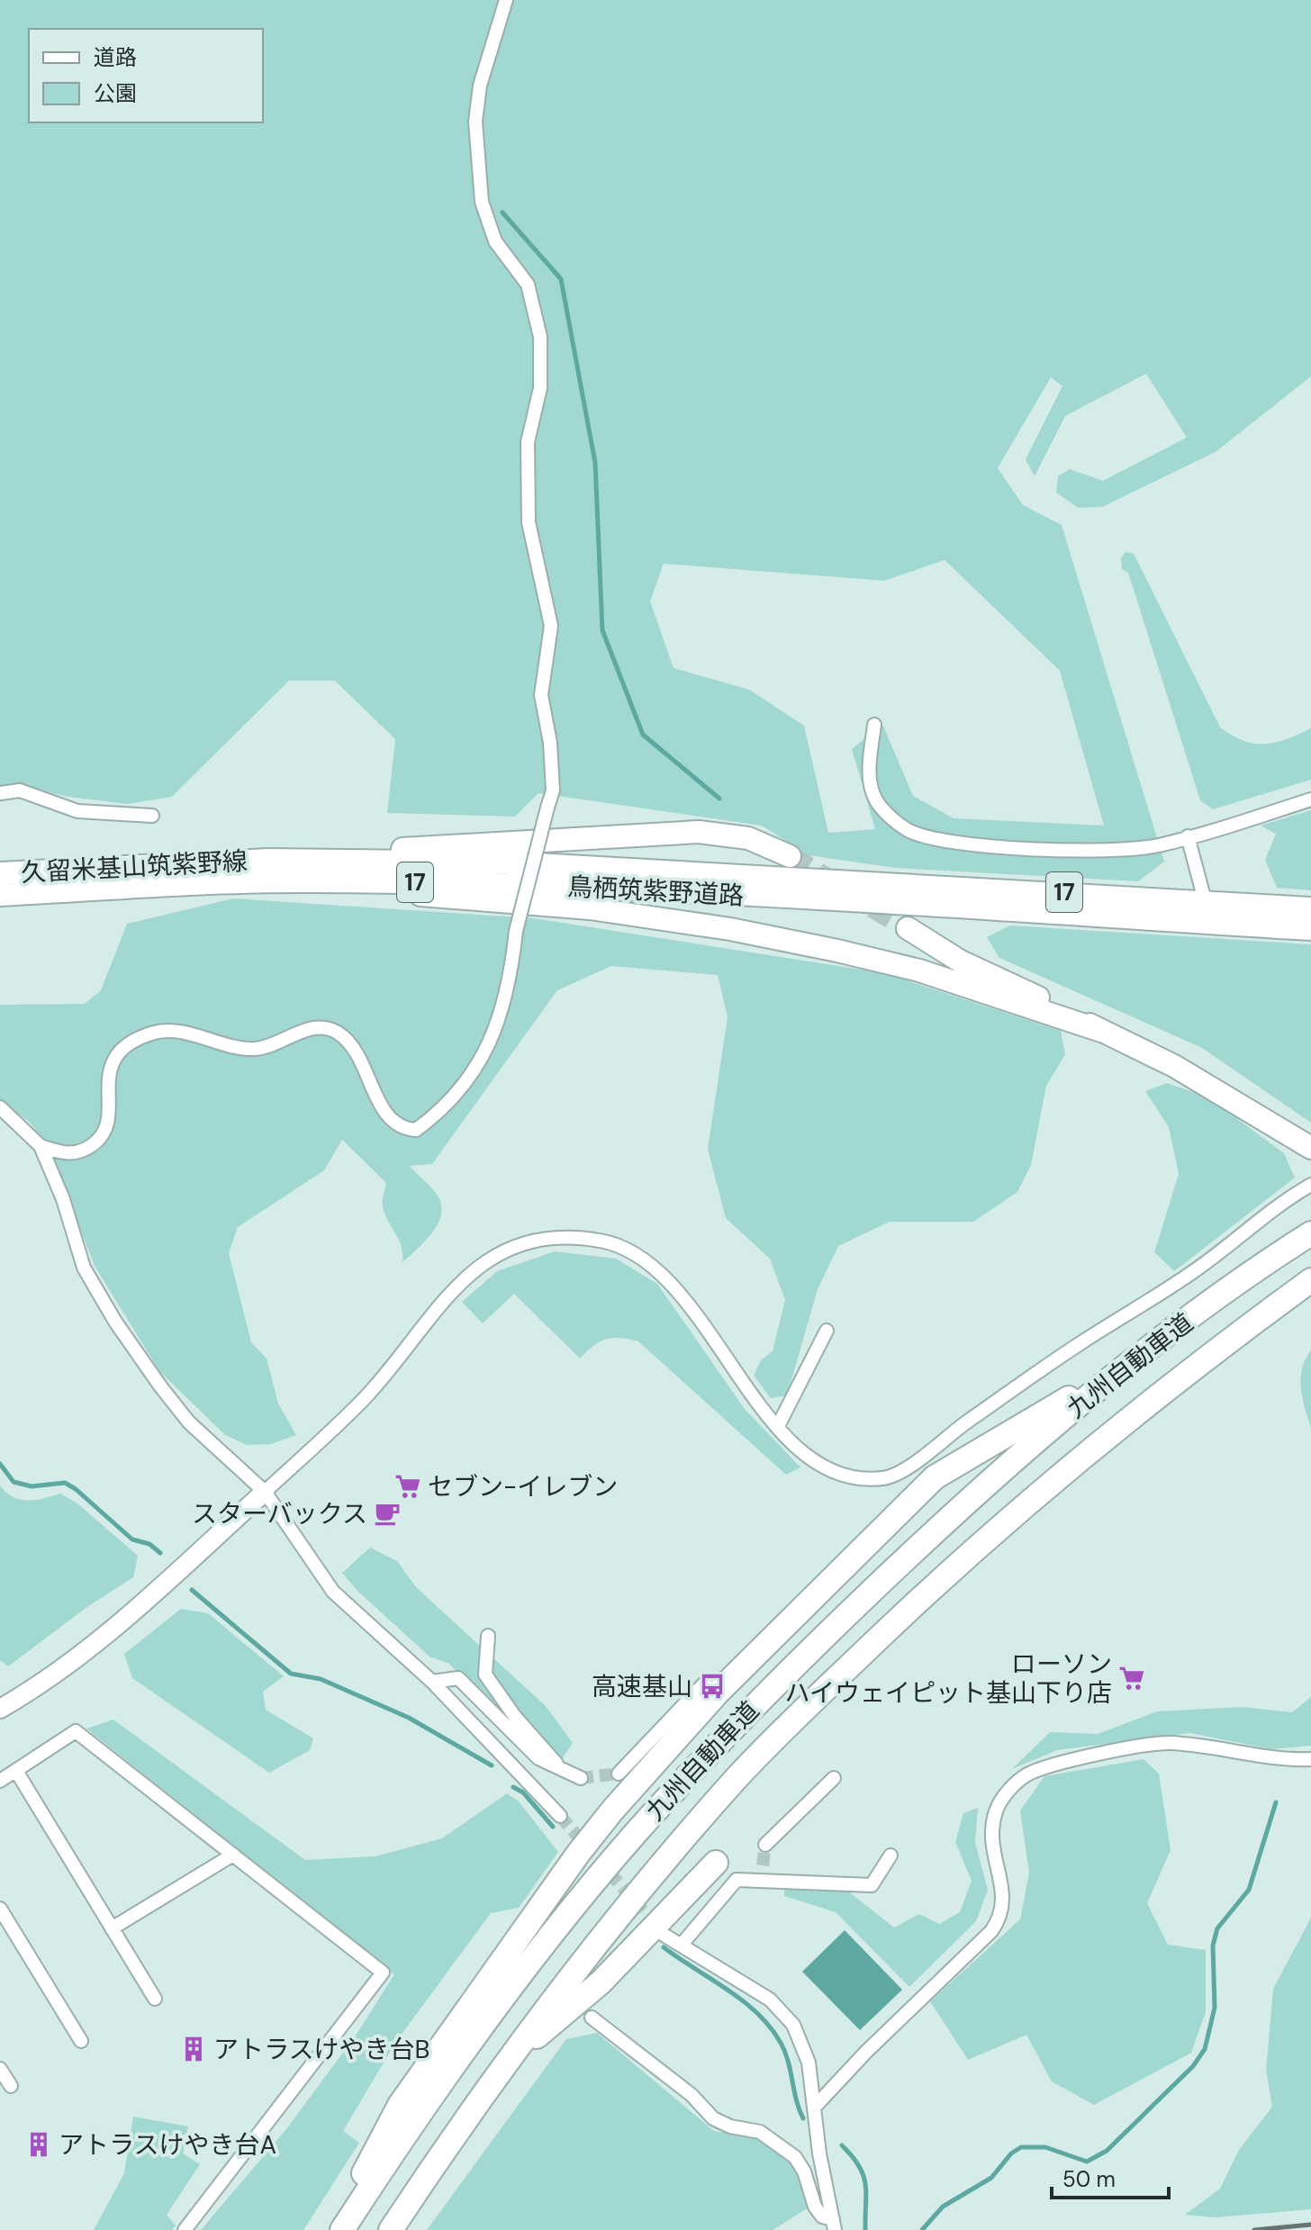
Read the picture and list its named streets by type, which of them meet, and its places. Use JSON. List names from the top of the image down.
{
  "streets": {
    "highway": ["九州自動車道"],
    "main road": ["久留米基山筑紫野線", "17", "鳥栖筑紫野道路"]
  },
  "crossings": [
    ["久留米基山筑紫野線", "鳥栖筑紫野道路"],
    ["17", "鳥栖筑紫野道路"]
  ],
  "places": {
    "supermarket": ["セブン-イレブン", "ローソン ハイウェイピット基山下り店"],
    "cafe": ["スターバックス"],
    "bus stop": ["高速基山"],
    "building": ["アトラスけやき台B", "アトラスけやき台A"]
  },
  "legend": ["道路", "公園"],
  "scale_bar": "50 m"
}
